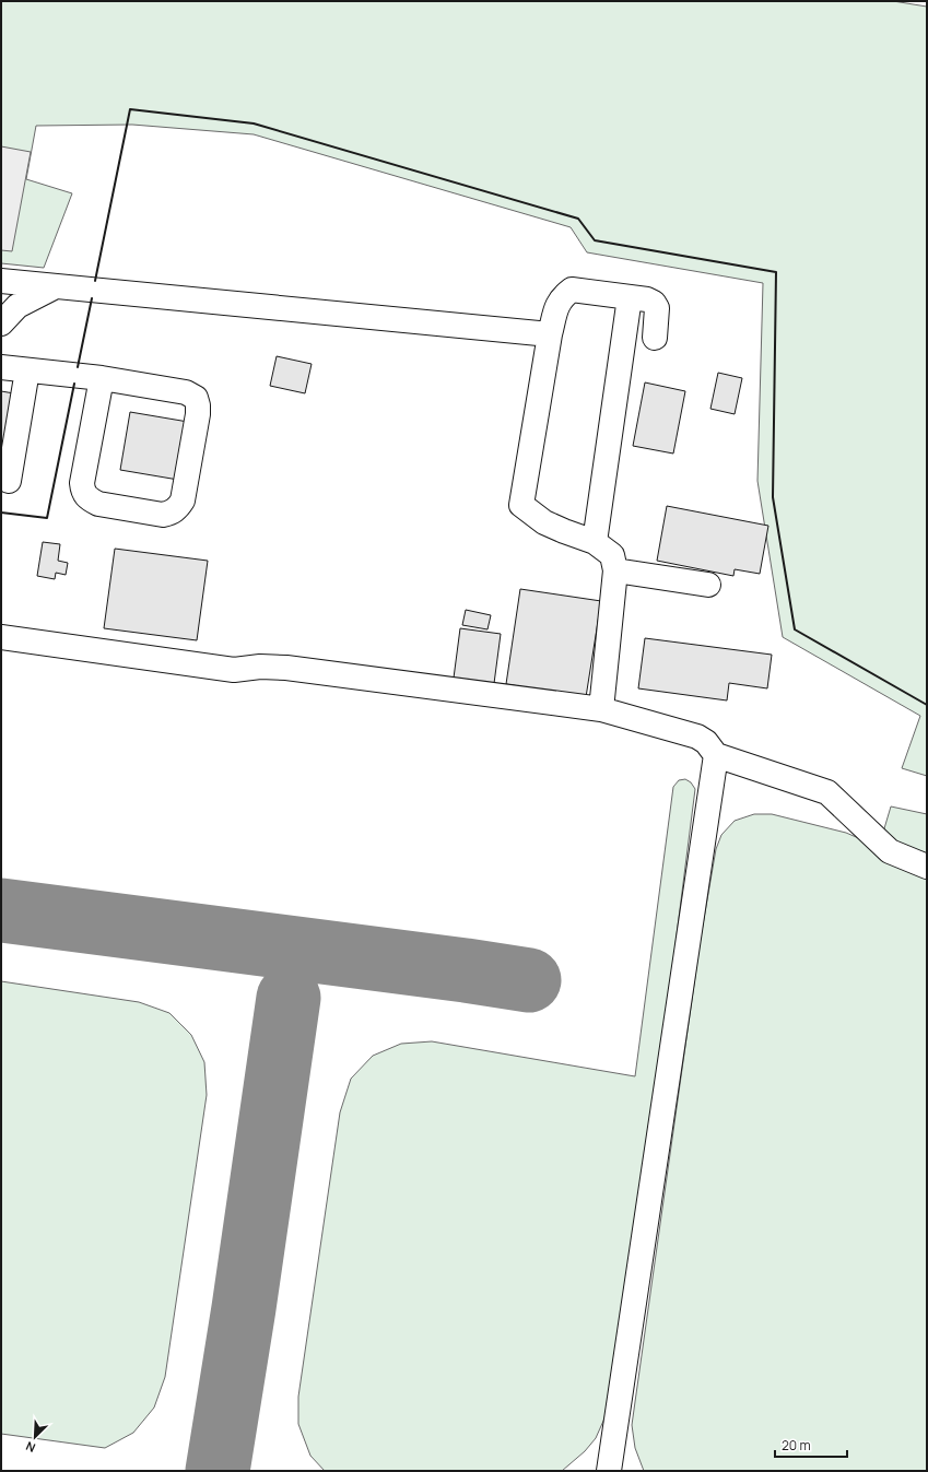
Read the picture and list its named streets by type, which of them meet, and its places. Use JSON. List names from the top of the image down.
{
  "scale_bar": "20 m",
  "north": "bottom left"
}
